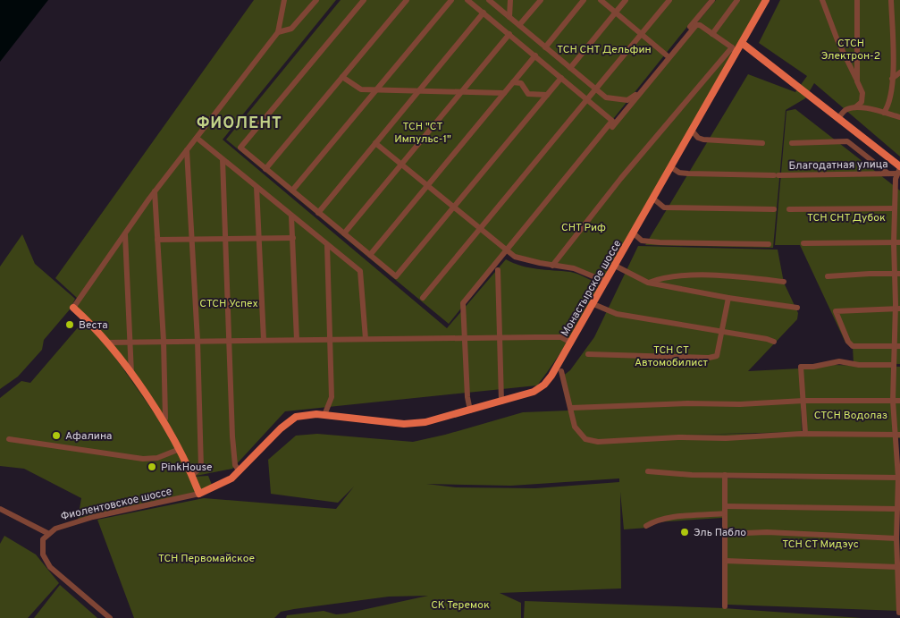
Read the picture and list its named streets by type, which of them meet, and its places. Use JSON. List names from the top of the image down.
{
  "streets": {
    "main road": ["Монастырское шоссе"],
    "street": ["Благодатная улица", "Фиолентовское шоссе"]
  },
  "crossings": [
    ["Благодатная улица", "Монастырское шоссе"],
    ["Монастырское шоссе", "Фиолентовское шоссе"]
  ],
  "districts": ["ФИОЛЕНТ"],
  "parks": [
    "СТСН Электрон-2",
    "ТСН СНТ Дельфин",
    "ТСН \"СТ Импульс-1\"",
    "ТСН СНТ Дубок",
    "СНТ Риф",
    "СТСН Успех",
    "ТСН СТ Автомобилист",
    "СТСН Водолаз",
    "ТСН СТ Мидэус",
    "ТСН Первомайское",
    "СК Теремок"
  ],
  "places": [
    "Веста",
    "Афалина",
    "PinkHouse",
    "Эль Пабло"
  ]
}
